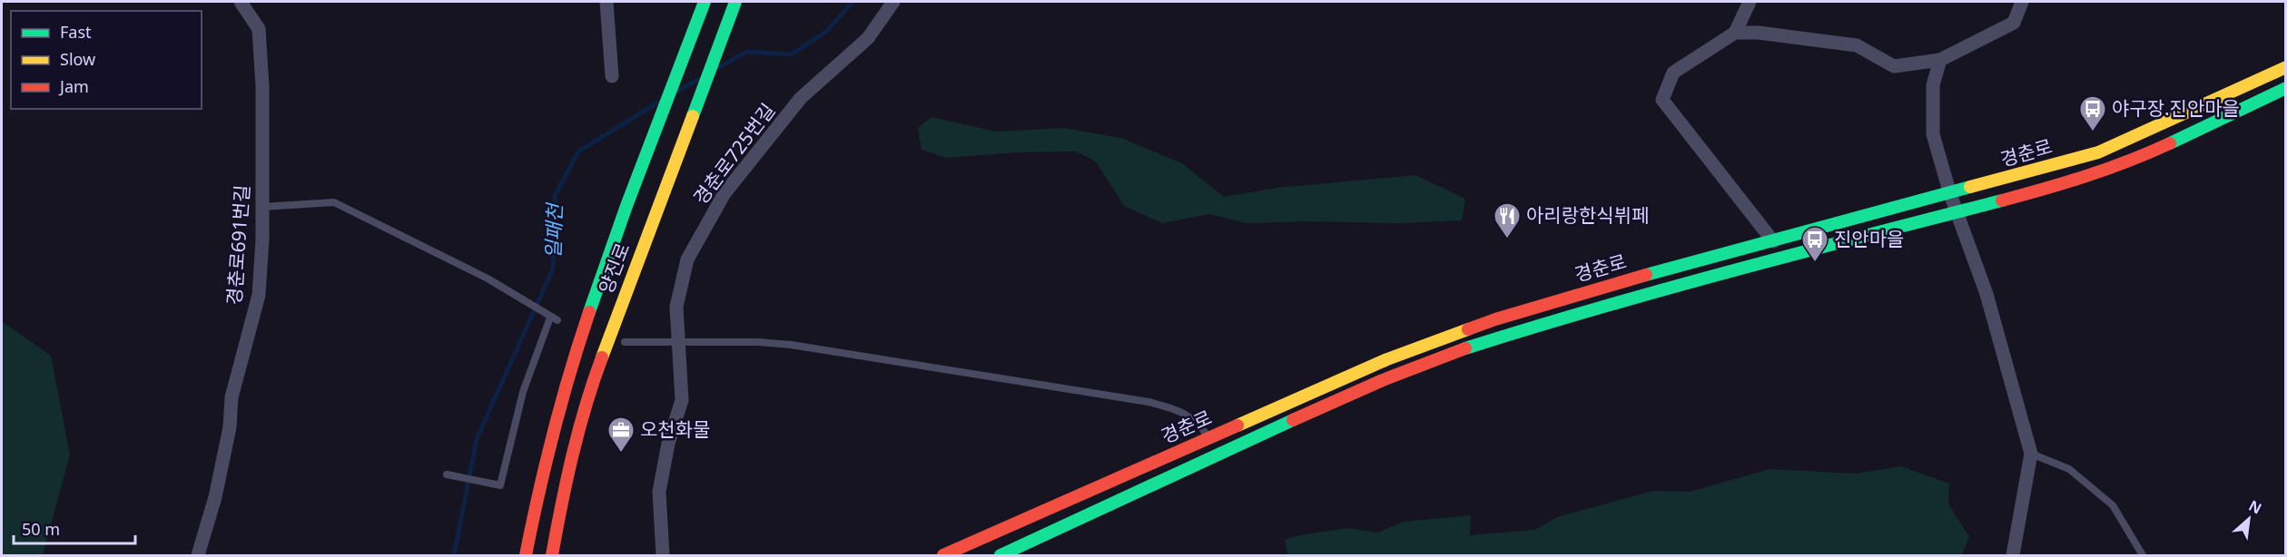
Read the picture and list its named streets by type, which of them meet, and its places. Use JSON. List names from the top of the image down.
{
  "streets": {
    "street": [
      "경춘로",
      "경춘로725번길",
      "경춘로691번길",
      "양진로"
    ]
  },
  "water": ["일패천"],
  "places": {
    "bus stop": ["야구장.진안마을", "진안마을"],
    "restaurant": ["아리랑한식뷔페"],
    "office": ["오천화물"]
  },
  "legend": ["Fast", "Slow", "Jam"],
  "scale_bar": "50 m",
  "north": "top right"
}
